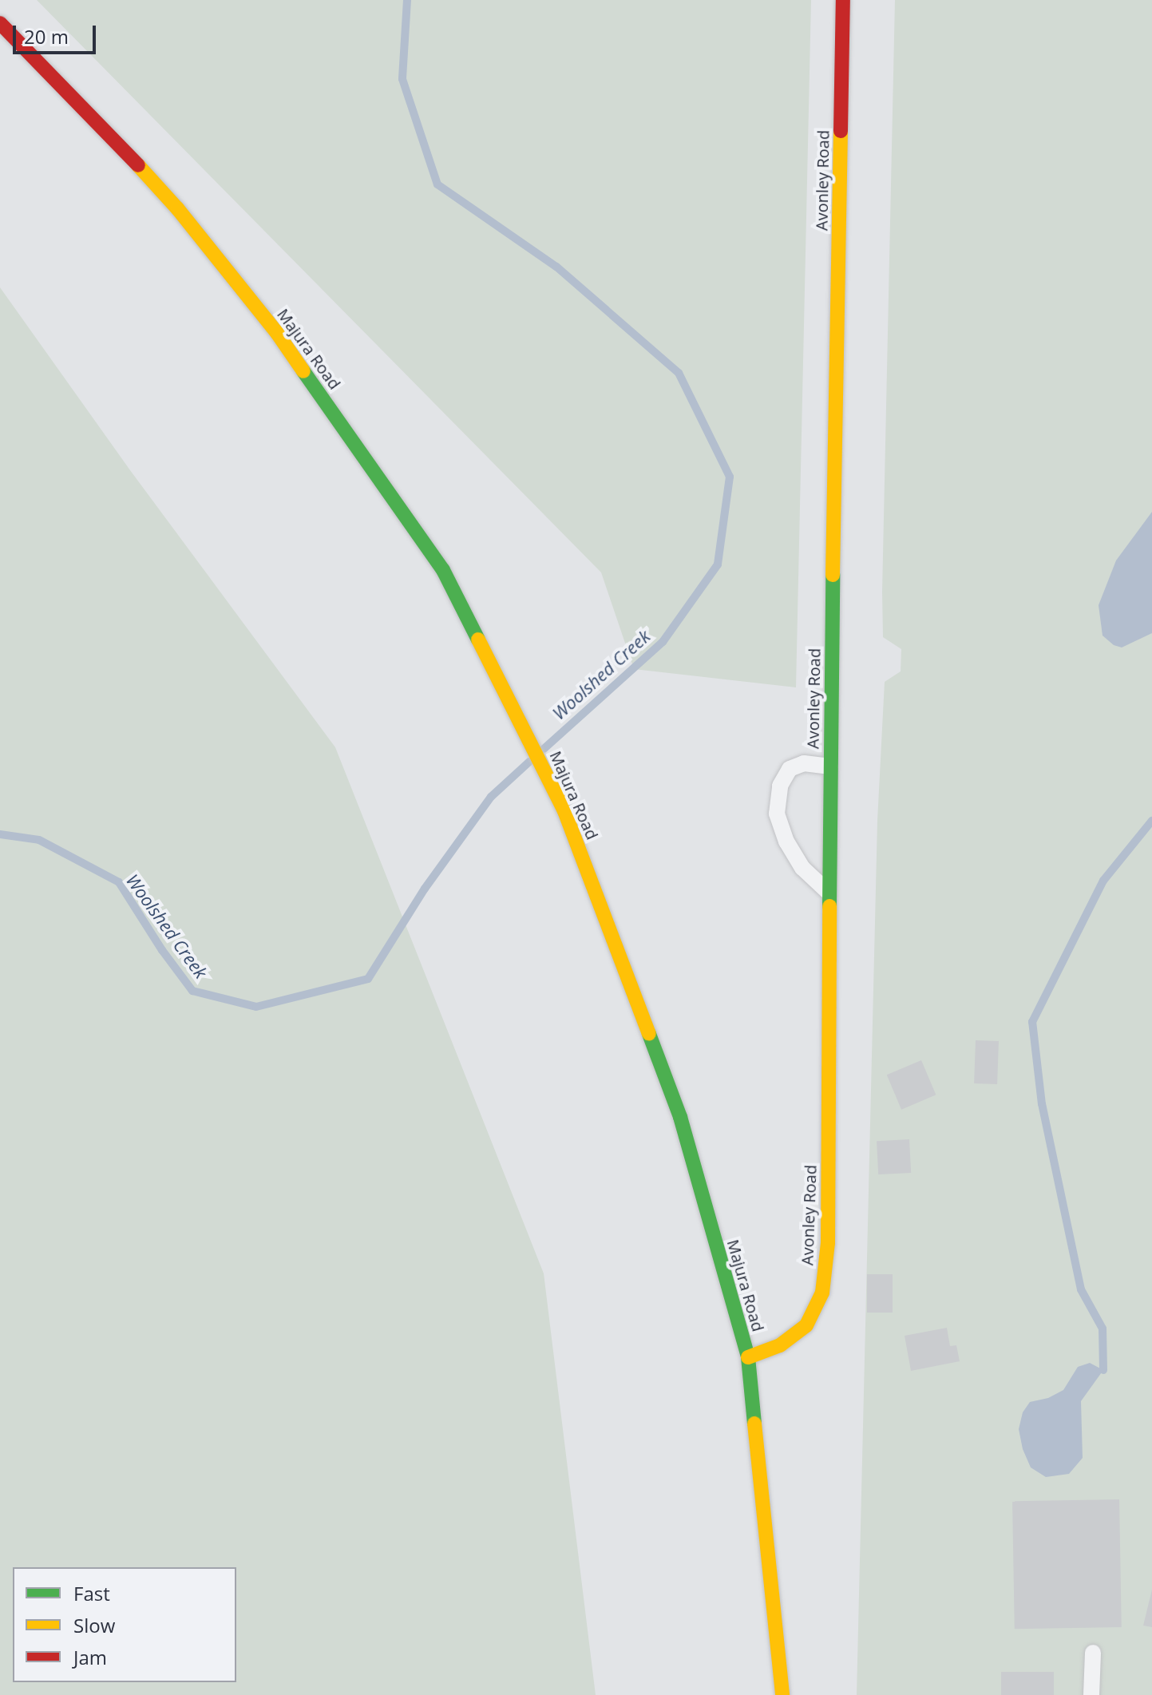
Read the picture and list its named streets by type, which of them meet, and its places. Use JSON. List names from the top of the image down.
{
  "streets": {
    "main road": ["Avonley Road", "Majura Road"]
  },
  "crossings": [
    ["Avonley Road", "Majura Road"]
  ],
  "water": ["Woolshed Creek"],
  "legend": ["Fast", "Slow", "Jam"],
  "scale_bar": "20 m"
}
